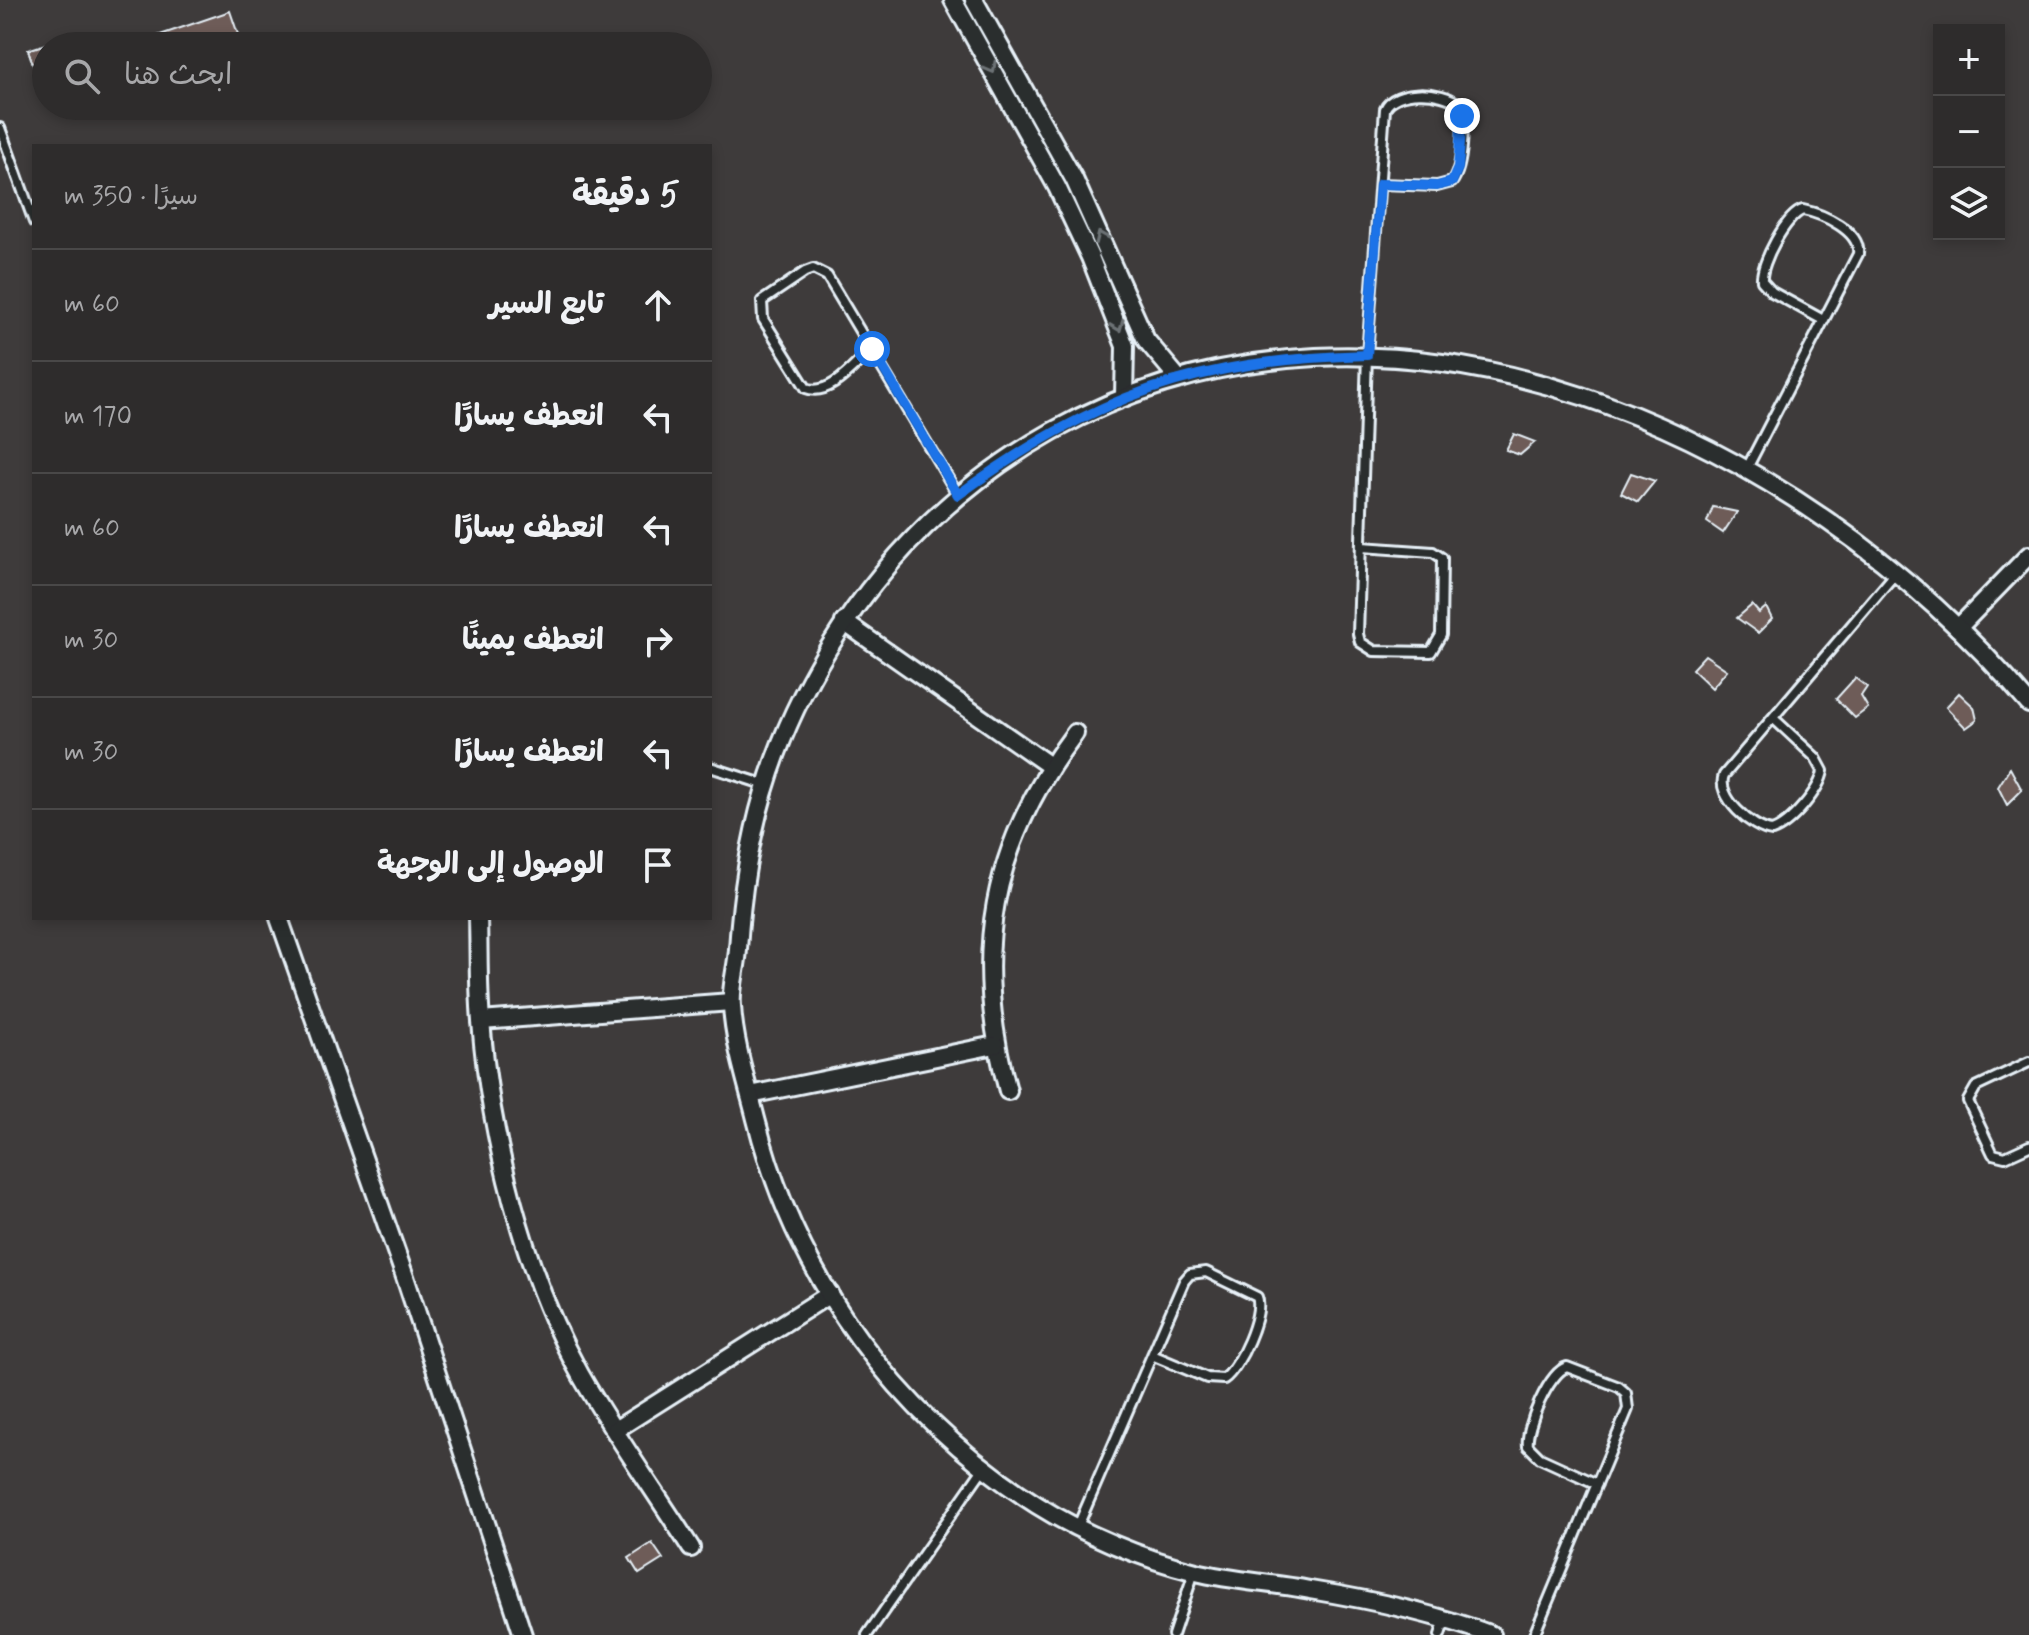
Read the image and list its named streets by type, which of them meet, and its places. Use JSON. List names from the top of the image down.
{
  "page": {
    "map_buttons": ["+", "−"],
    "search": "ابحث هنا",
    "heading": ["5 دقيقة", "سيرًا · 350 m"],
    "list": [
      ["تابع السير", "60 m"],
      ["انعطف يسارًا", "170 m"],
      ["انعطف يسارًا", "60 m"],
      ["انعطف يمينًا", "30 m"],
      ["انعطف يسارًا", "30 m"],
      "الوصول إلى الوجهة"
    ]
  }
}
